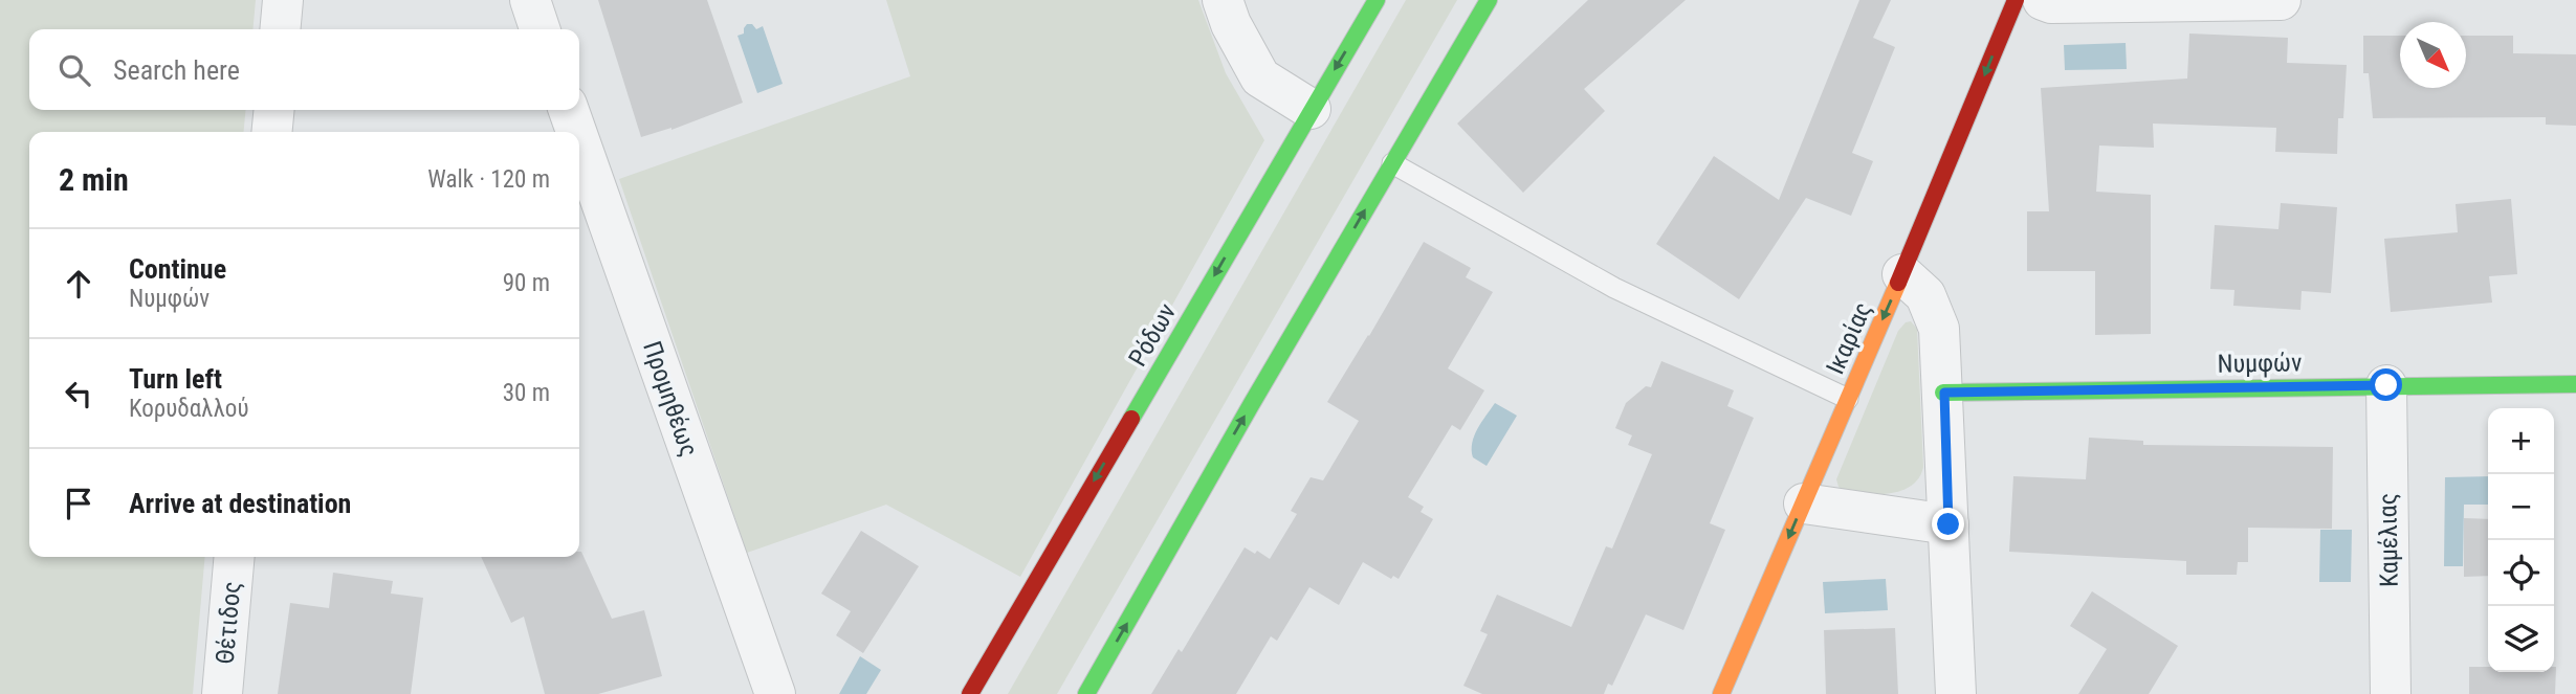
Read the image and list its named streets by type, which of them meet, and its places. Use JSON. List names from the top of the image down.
{
  "streets": {
    "street": [
      "Ρόδων",
      "Ικαρίας",
      "Νυμφών",
      "Προμηθέως",
      "Καμέλιας",
      "Θέτιδος"
    ]
  },
  "crossings": [
    ["Νυμφών", "Καμέλιας"]
  ],
  "one_way": ["Ικαρίας"],
  "north": "bottom right",
  "page": {
    "search": "Search here",
    "heading": ["2 min", "Walk · 120 m"],
    "list": [
      ["Continue", "Νυμφών", "90 m"],
      ["Turn left", "Κορυδαλλού", "30 m"],
      "Arrive at destination"
    ],
    "map_buttons": ["+", "−"]
  }
}
